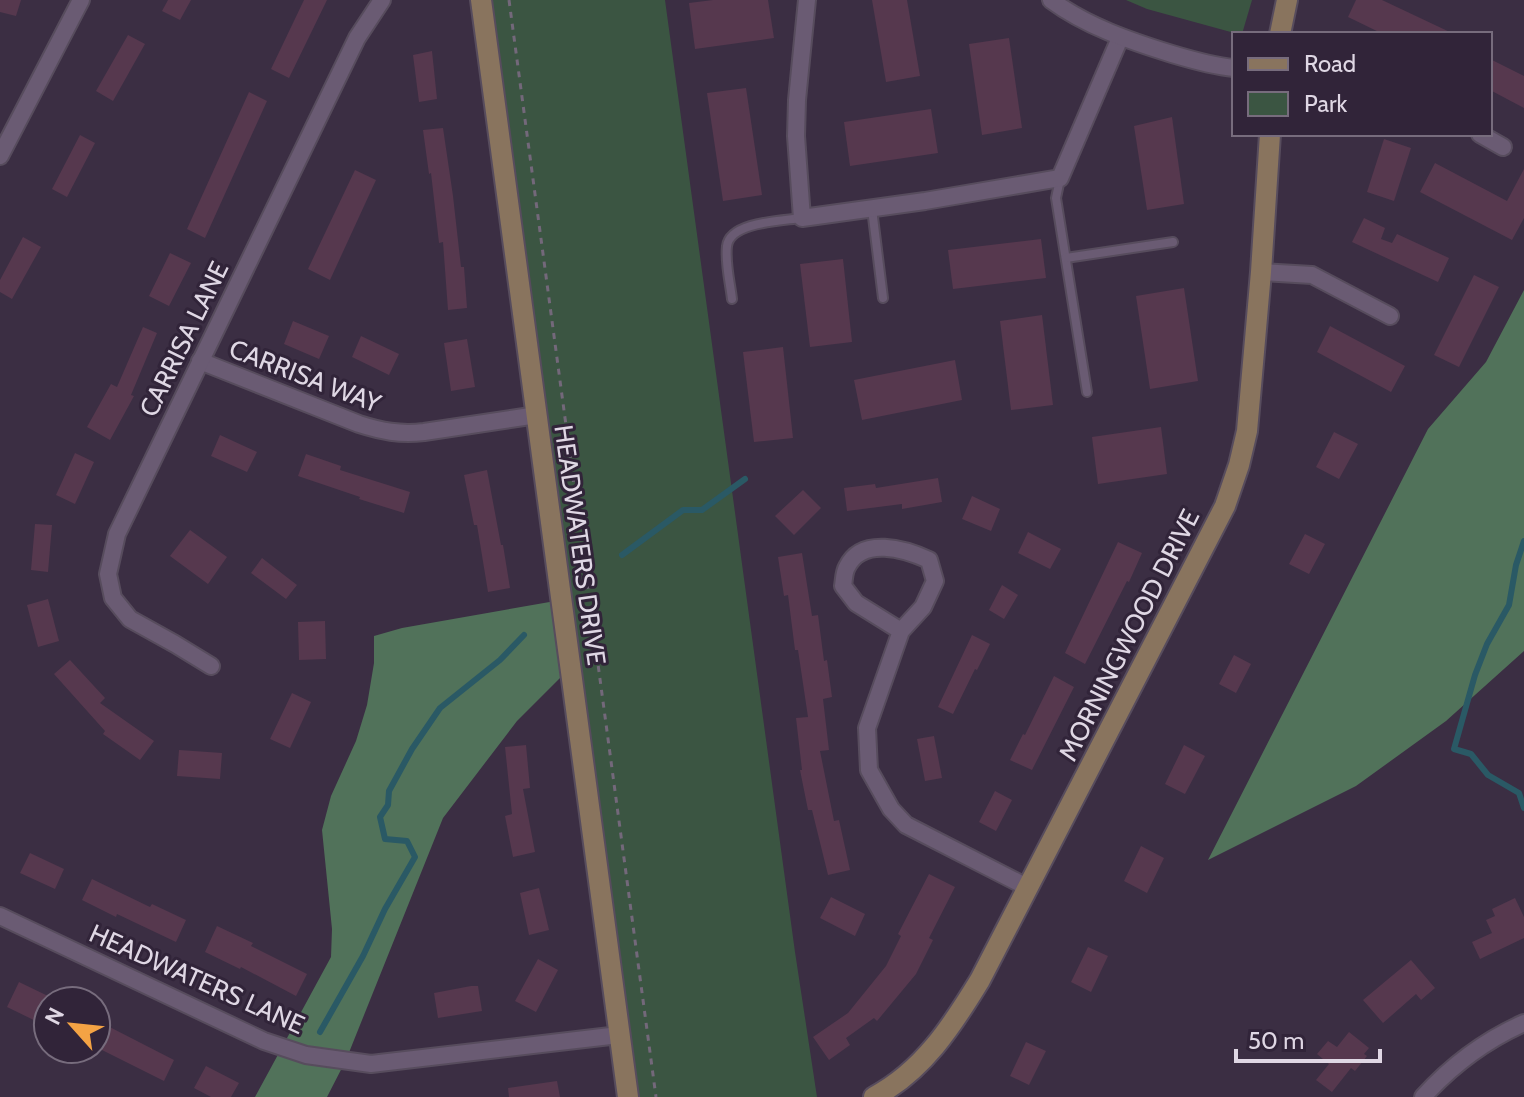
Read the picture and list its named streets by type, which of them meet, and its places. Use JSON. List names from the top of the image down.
{
  "streets": {
    "street": [
      "CARRISA LANE",
      "CARRISA WAY",
      "HEADWATERS DRIVE",
      "MORNINGWOOD DRIVE",
      "HEADWATERS LANE"
    ]
  },
  "crossings": [
    ["CARRISA LANE", "CARRISA WAY"],
    ["CARRISA WAY", "HEADWATERS DRIVE"],
    ["HEADWATERS DRIVE", "HEADWATERS LANE"]
  ],
  "legend": ["Road", "Park"],
  "scale_bar": "50 m",
  "north": "top left"
}
